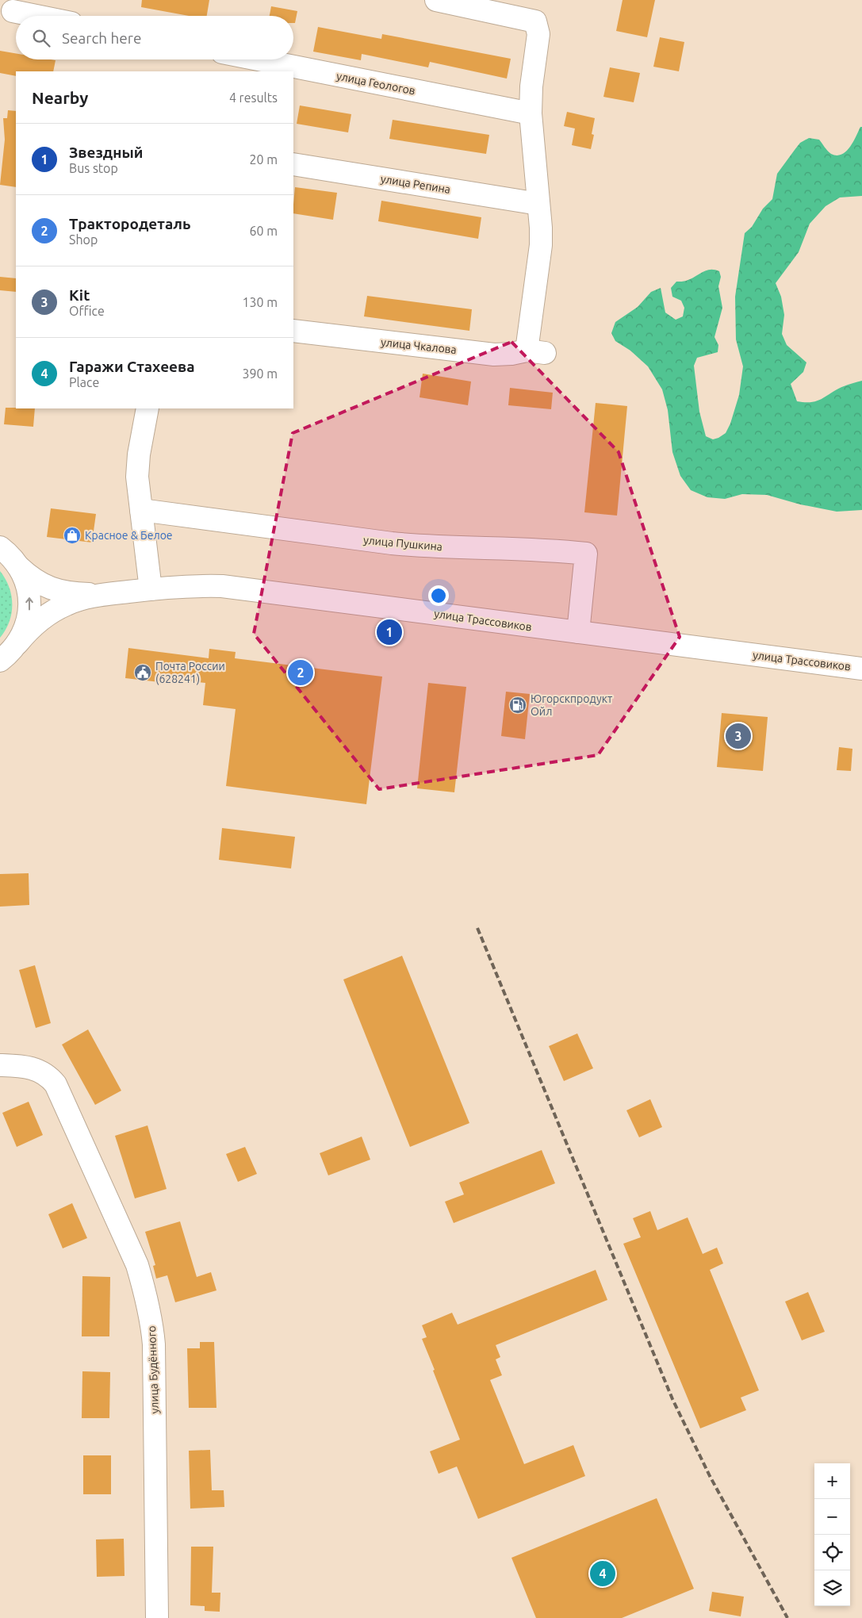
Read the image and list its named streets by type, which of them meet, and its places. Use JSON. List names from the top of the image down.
{
  "streets": {
    "street": [
      "улица Геологов",
      "улица Репина",
      "улица Чкалова",
      "улица Пушкина",
      "улица Трассовиков",
      "улица Будённого"
    ]
  },
  "crossings": [
    ["улица Репина", "улица Чкалова"],
    ["улица Пушкина", "улица Трассовиков"]
  ],
  "places": {
    "shop": ["Красное & Белое"],
    "public building": ["Почта России (628241)"],
    "fuel station": ["Югорскпродукт Ойл"]
  },
  "page": {
    "search": "Search here",
    "heading": ["Nearby", "4 results"],
    "list": [
      {
        "mark": "1",
        "name": "Звездный",
        "note": "Bus stop",
        "value": "20 m"
      },
      {
        "mark": "2",
        "name": "Трактородеталь",
        "note": "Shop",
        "value": "60 m"
      },
      {
        "mark": "3",
        "name": "Kit",
        "note": "Office",
        "value": "130 m"
      },
      {
        "mark": "4",
        "name": "Гаражи Стахеева",
        "note": "Place",
        "value": "390 m"
      }
    ],
    "pins": [
      "1",
      "2",
      "3",
      "4"
    ],
    "map_buttons": ["+", "−"]
  }
}
